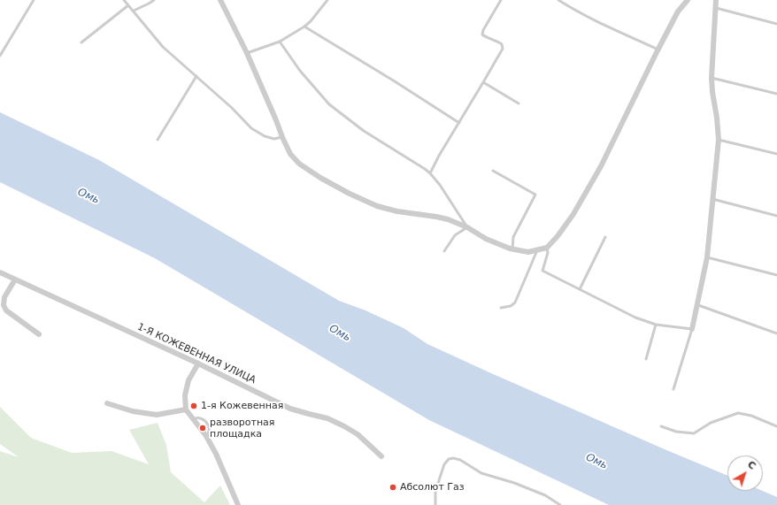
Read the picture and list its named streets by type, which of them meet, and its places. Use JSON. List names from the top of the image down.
{
  "streets": {
    "street": ["1-Я КОЖЕВЕННАЯ УЛИЦА"]
  },
  "water": ["Омь"],
  "places": ["1-я Кожевенная", "разворотная площадка", "Абсолют Газ"],
  "north": "top right"
}
